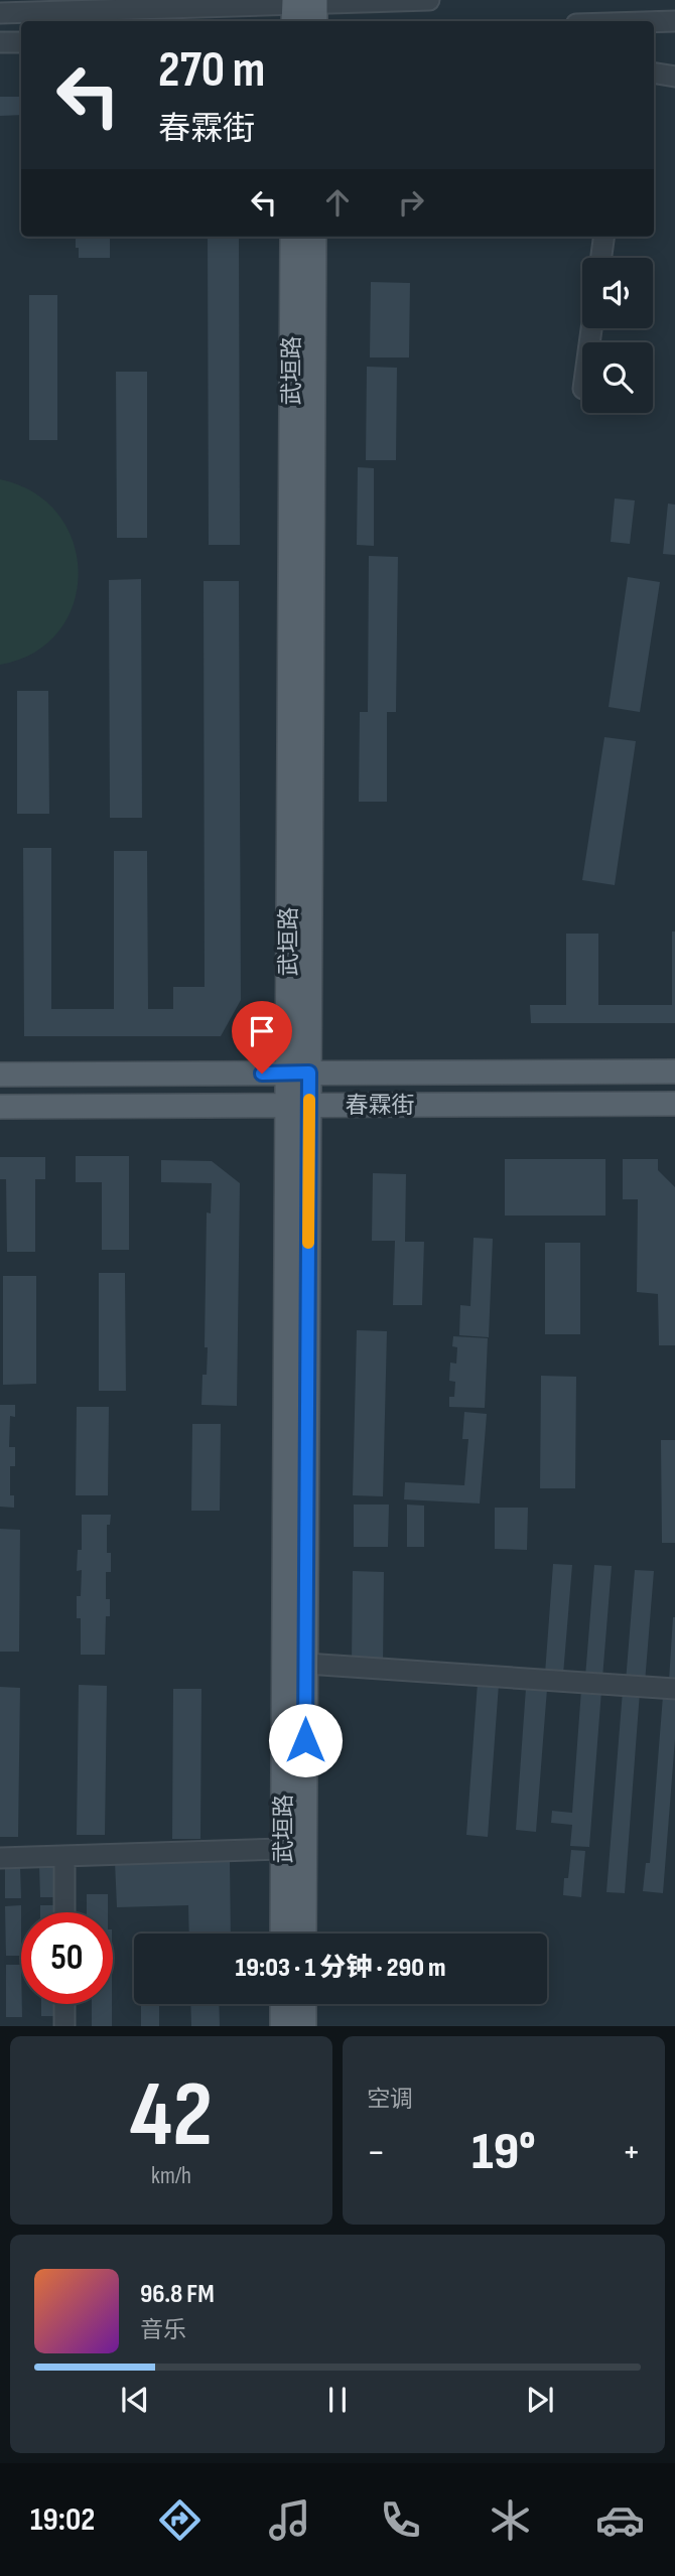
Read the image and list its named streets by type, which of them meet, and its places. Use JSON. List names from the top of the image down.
{
  "streets": {
    "main road": ["武垣路", "春霖街"]
  },
  "crossings": [
    ["武垣路", "春霖街"]
  ],
  "page": {
    "turn": ["270 m", "春霖街"],
    "limit": "50",
    "trip": "19:03 · 1 分钟 · 290 m",
    "tile": [
      ["42", "km/h"],
      "空调"
    ],
    "heat": ["−", "19°", "+"],
    "song": ["96.8 FM", "音乐"],
    "tabs": "19:02"
  }
}
